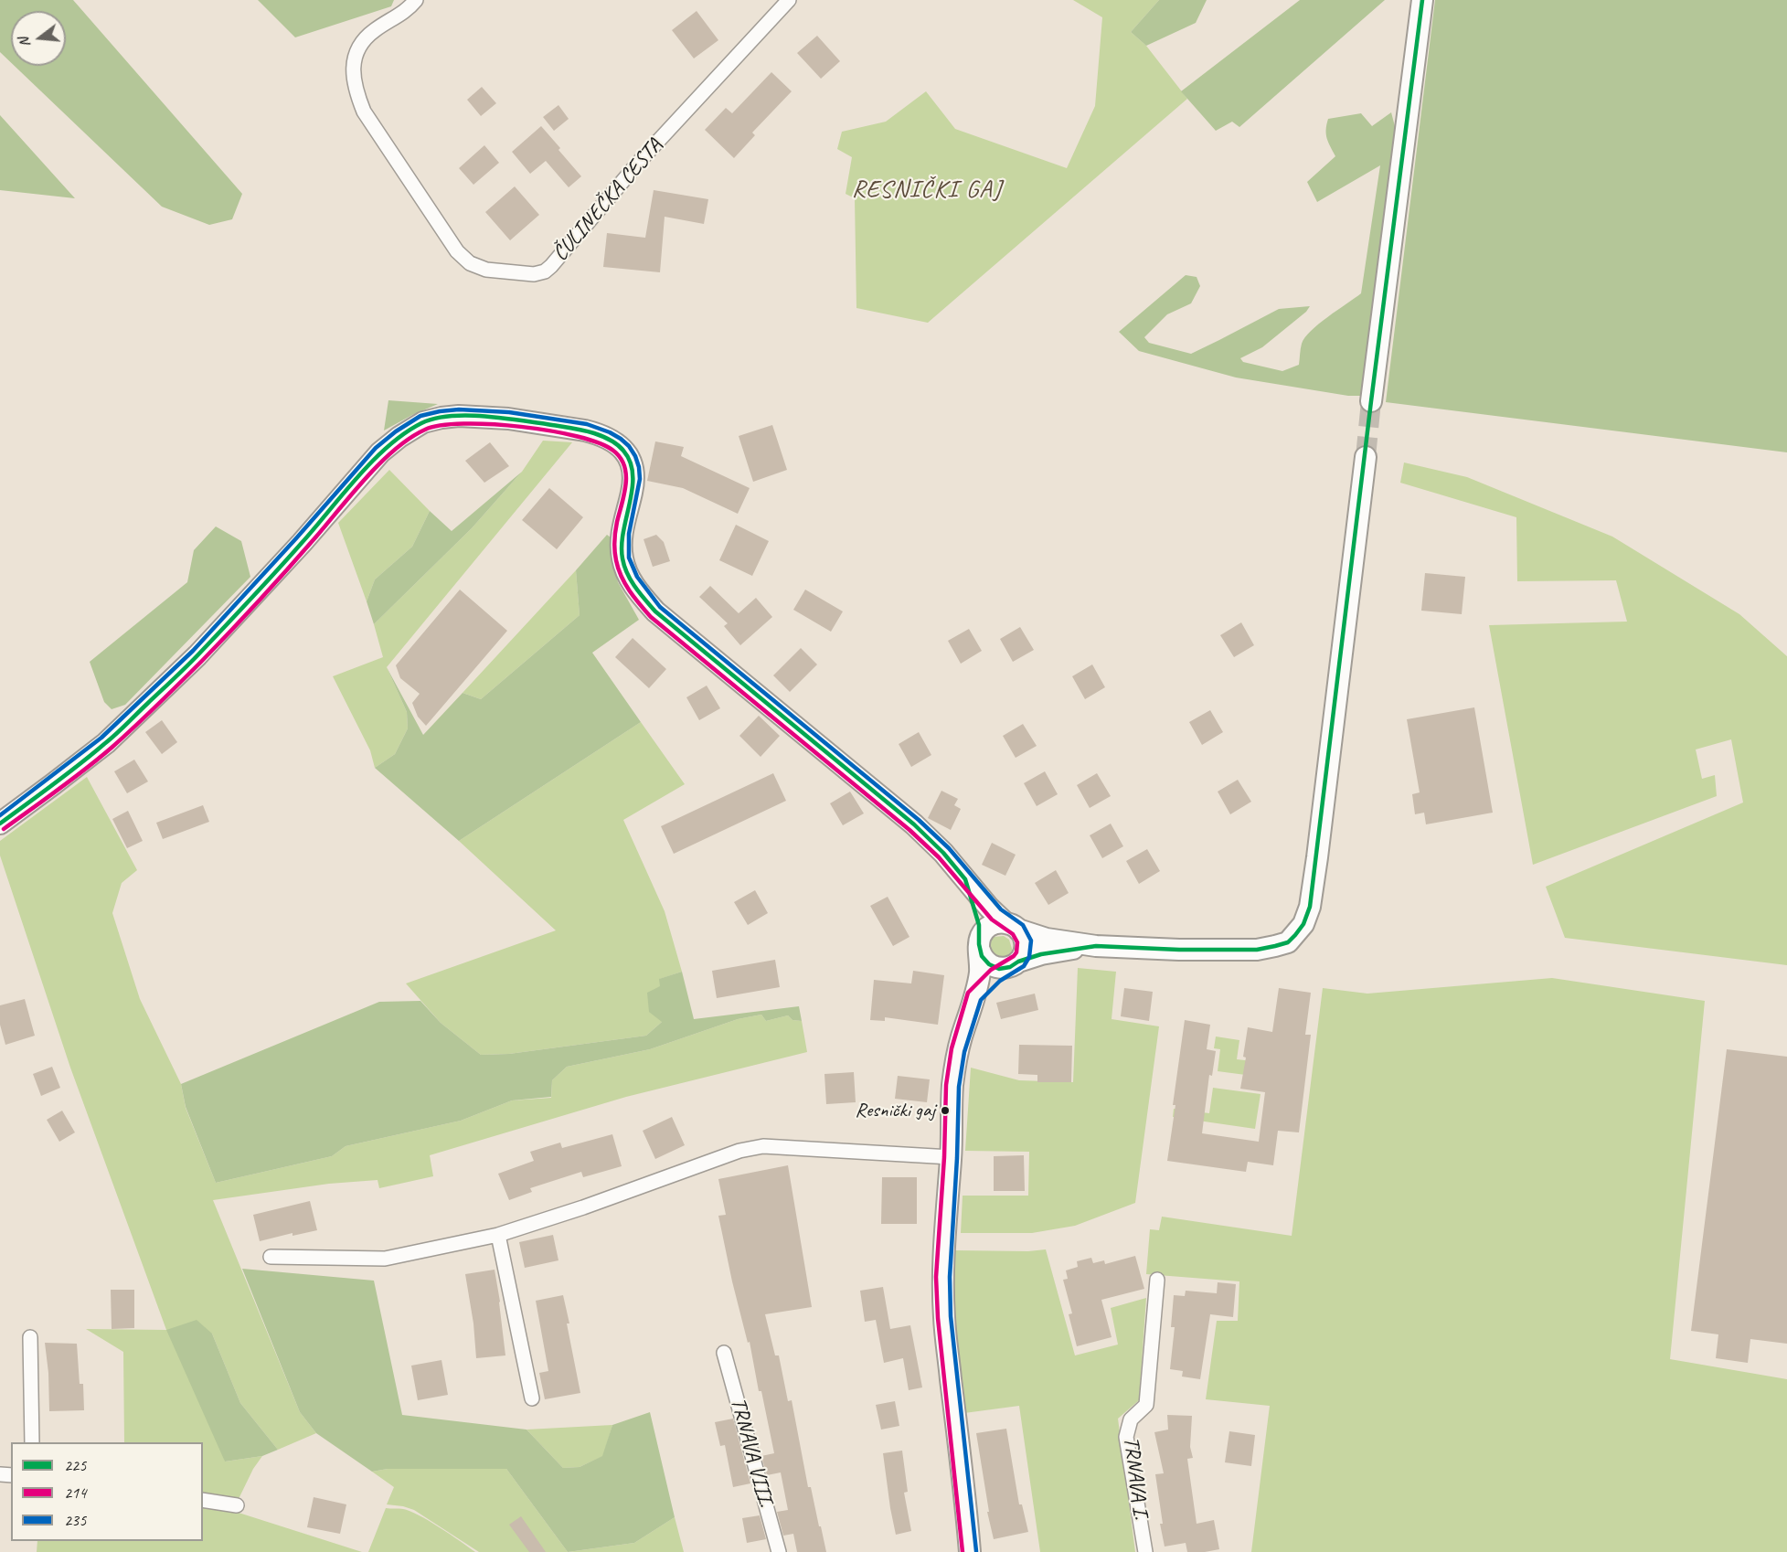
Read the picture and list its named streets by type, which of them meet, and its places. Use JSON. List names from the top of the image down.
{
  "streets": {
    "street": ["ČULINEČKA CESTA", "TRNAVA VIII.", "TRNAVA I."]
  },
  "districts": ["RESNIČKI GAJ"],
  "places": ["Resnički gaj"],
  "lines": ["transit line 225", "transit line 235", "transit line 214"],
  "legend": ["225", "214", "235"],
  "north": "left"
}
